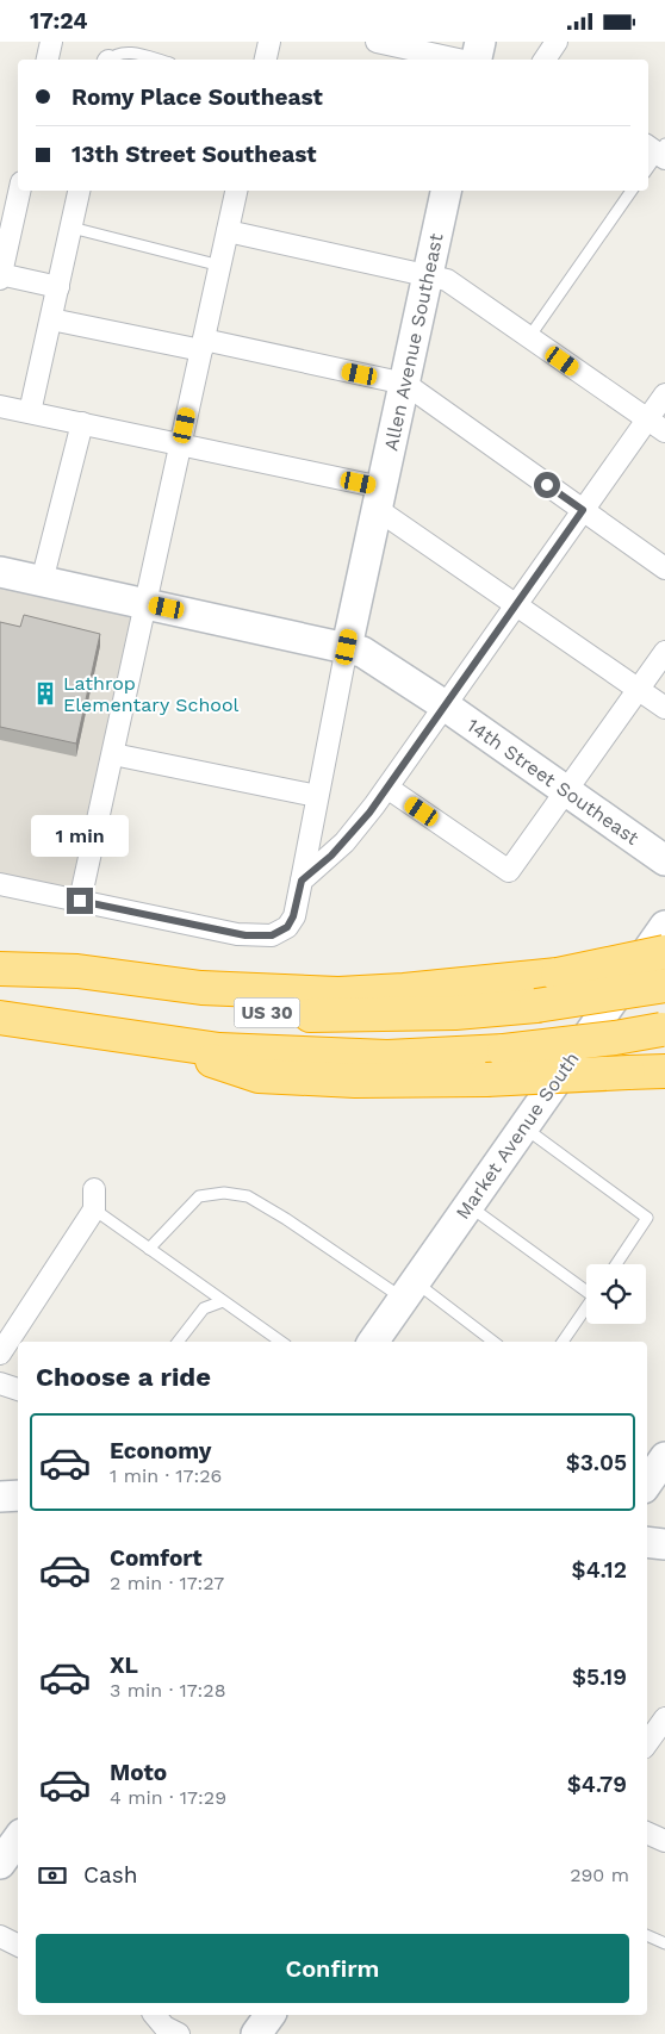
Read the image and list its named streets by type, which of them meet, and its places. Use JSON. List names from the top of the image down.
{
  "streets": {
    "highway": ["US 30"],
    "street": ["Allen Avenue Southeast", "14th Street Southeast", "Market Avenue South"]
  },
  "crossings": [
    ["Allen Avenue Southeast", "14th Street Southeast"]
  ],
  "places": {
    "building": ["Lathrop Elementary School"]
  },
  "page": {
    "status": "17:24",
    "banner": ["Romy Place Southeast", "13th Street Southeast"],
    "bubble": "1 min",
    "heading": "Choose a ride",
    "list": [
      {
        "name": "Economy",
        "note": "1 min · 17:26",
        "value": "$3.05"
      },
      {
        "name": "Comfort",
        "note": "2 min · 17:27",
        "value": "$4.12"
      },
      {
        "name": "XL",
        "note": "3 min · 17:28",
        "value": "$5.19"
      },
      {
        "name": "Moto",
        "note": "4 min · 17:29",
        "value": "$4.79"
      }
    ],
    "pay": ["Cash", "290 m"],
    "buttons": "Confirm"
  }
}
